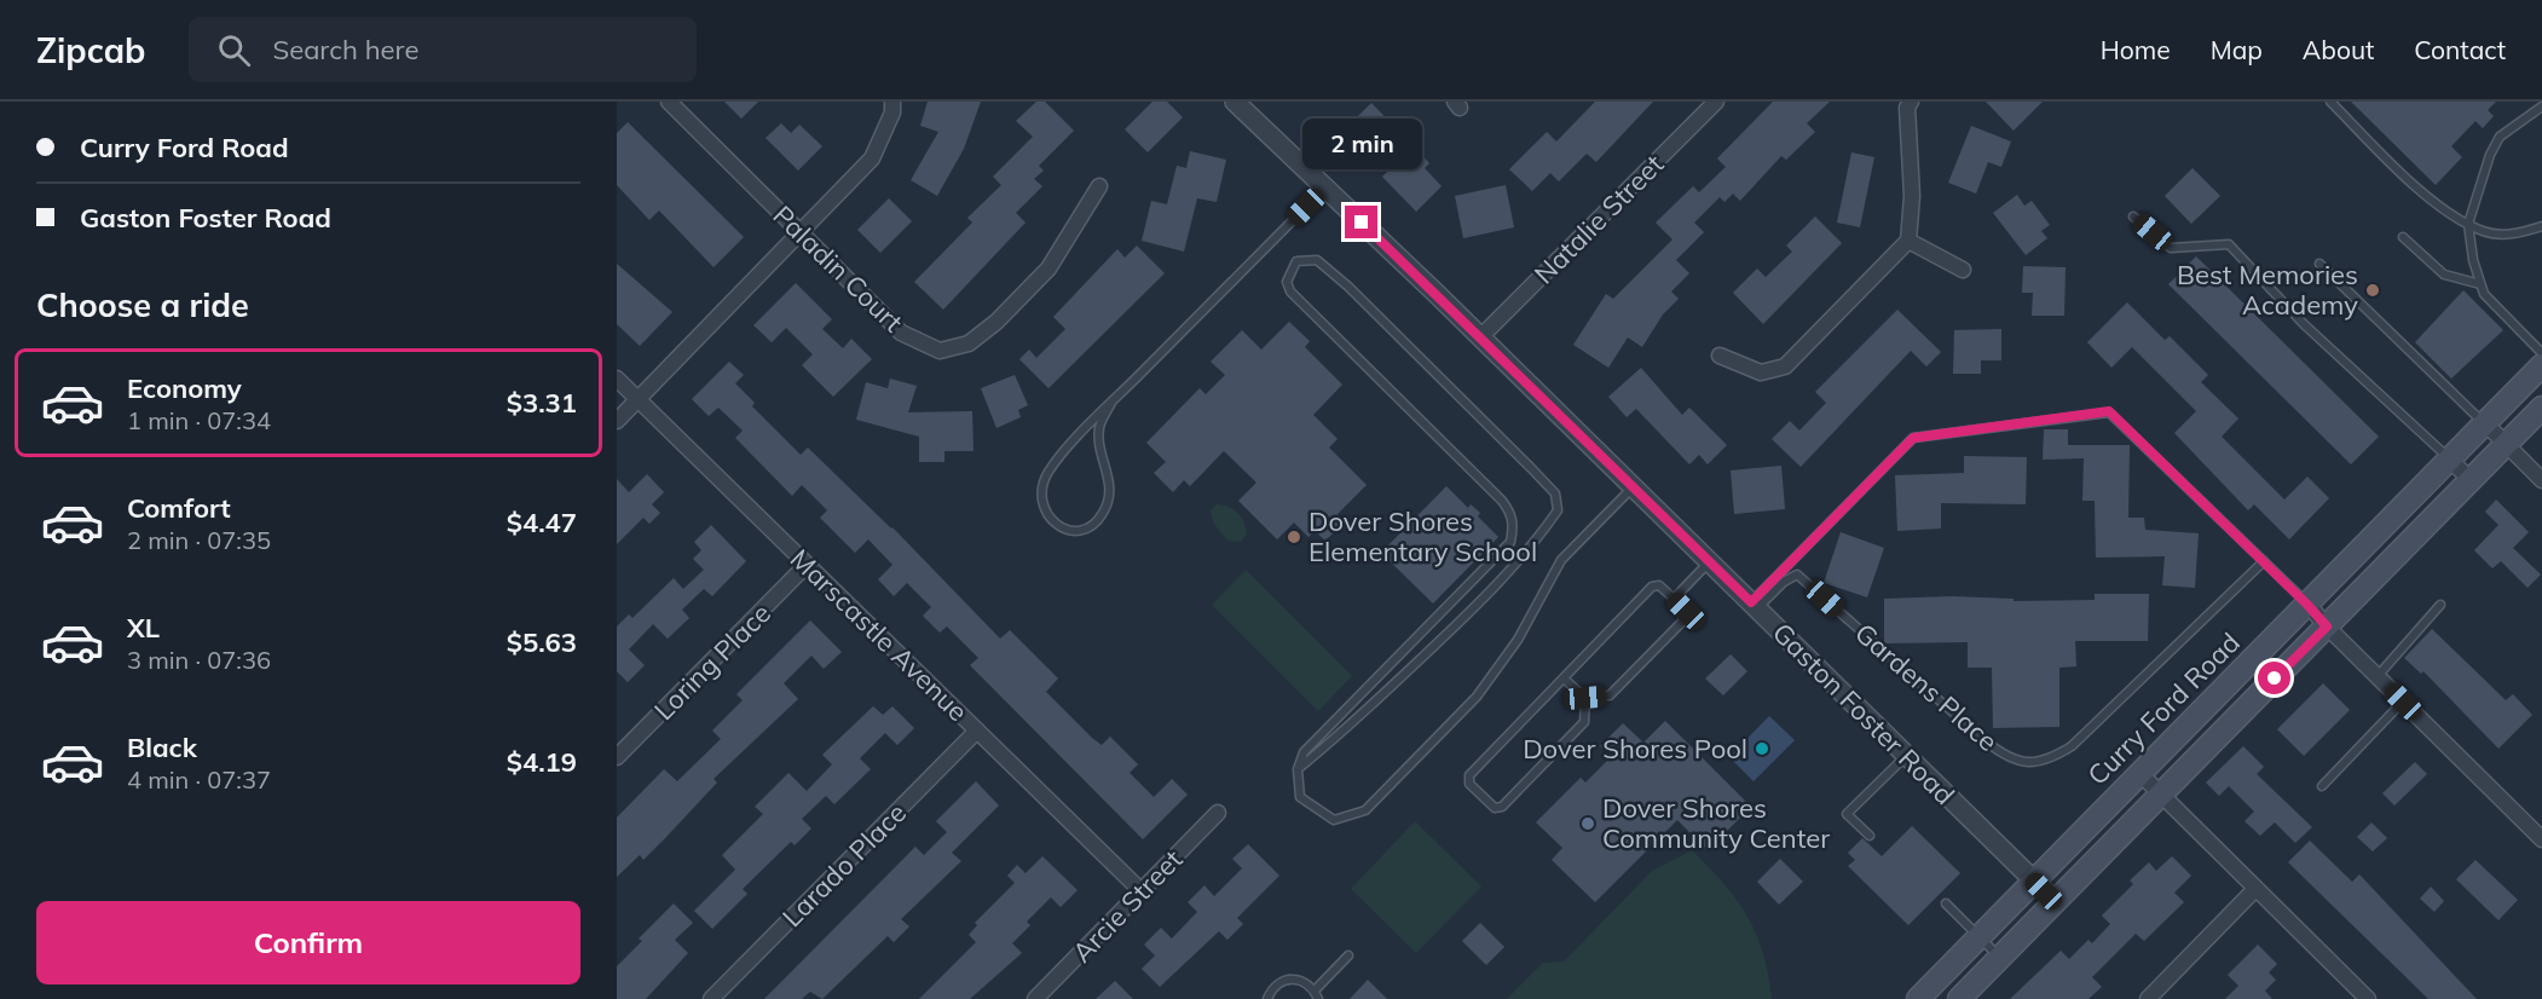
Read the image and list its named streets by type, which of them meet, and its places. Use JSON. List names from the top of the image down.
{
  "streets": {
    "main road": ["Curry Ford Road"],
    "street": [
      "Natalie Street",
      "Paladin Court",
      "Marscastle Avenue",
      "Loring Place",
      "Gaston Foster Road",
      "Larado Place",
      "Arcie Street"
    ],
    "lane": ["Gardens Place"]
  },
  "crossings": [
    ["Natalie Street", "Gaston Foster Road"],
    ["Marscastle Avenue", "Loring Place"],
    ["Marscastle Avenue", "Larado Place"],
    ["Marscastle Avenue", "Arcie Street"],
    ["Gardens Place", "Gaston Foster Road"],
    ["Curry Ford Road", "Gaston Foster Road"]
  ],
  "places": [
    "Best Memories Academy",
    "Dover Shores Elementary School",
    "Dover Shores Pool",
    "Dover Shores Community Center"
  ],
  "page": {
    "header": "Zipcab",
    "search": "Search here",
    "nav": [
      "Home",
      "Map",
      "About",
      "Contact"
    ],
    "banner": ["Curry Ford Road", "Gaston Foster Road"],
    "bubble": "2 min",
    "heading": "Choose a ride",
    "list": [
      {
        "name": "Economy",
        "note": "1 min · 07:34",
        "value": "$3.31"
      },
      {
        "name": "Comfort",
        "note": "2 min · 07:35",
        "value": "$4.47"
      },
      {
        "name": "XL",
        "note": "3 min · 07:36",
        "value": "$5.63"
      },
      {
        "name": "Black",
        "note": "4 min · 07:37",
        "value": "$4.19"
      }
    ],
    "buttons": "Confirm"
  }
}
